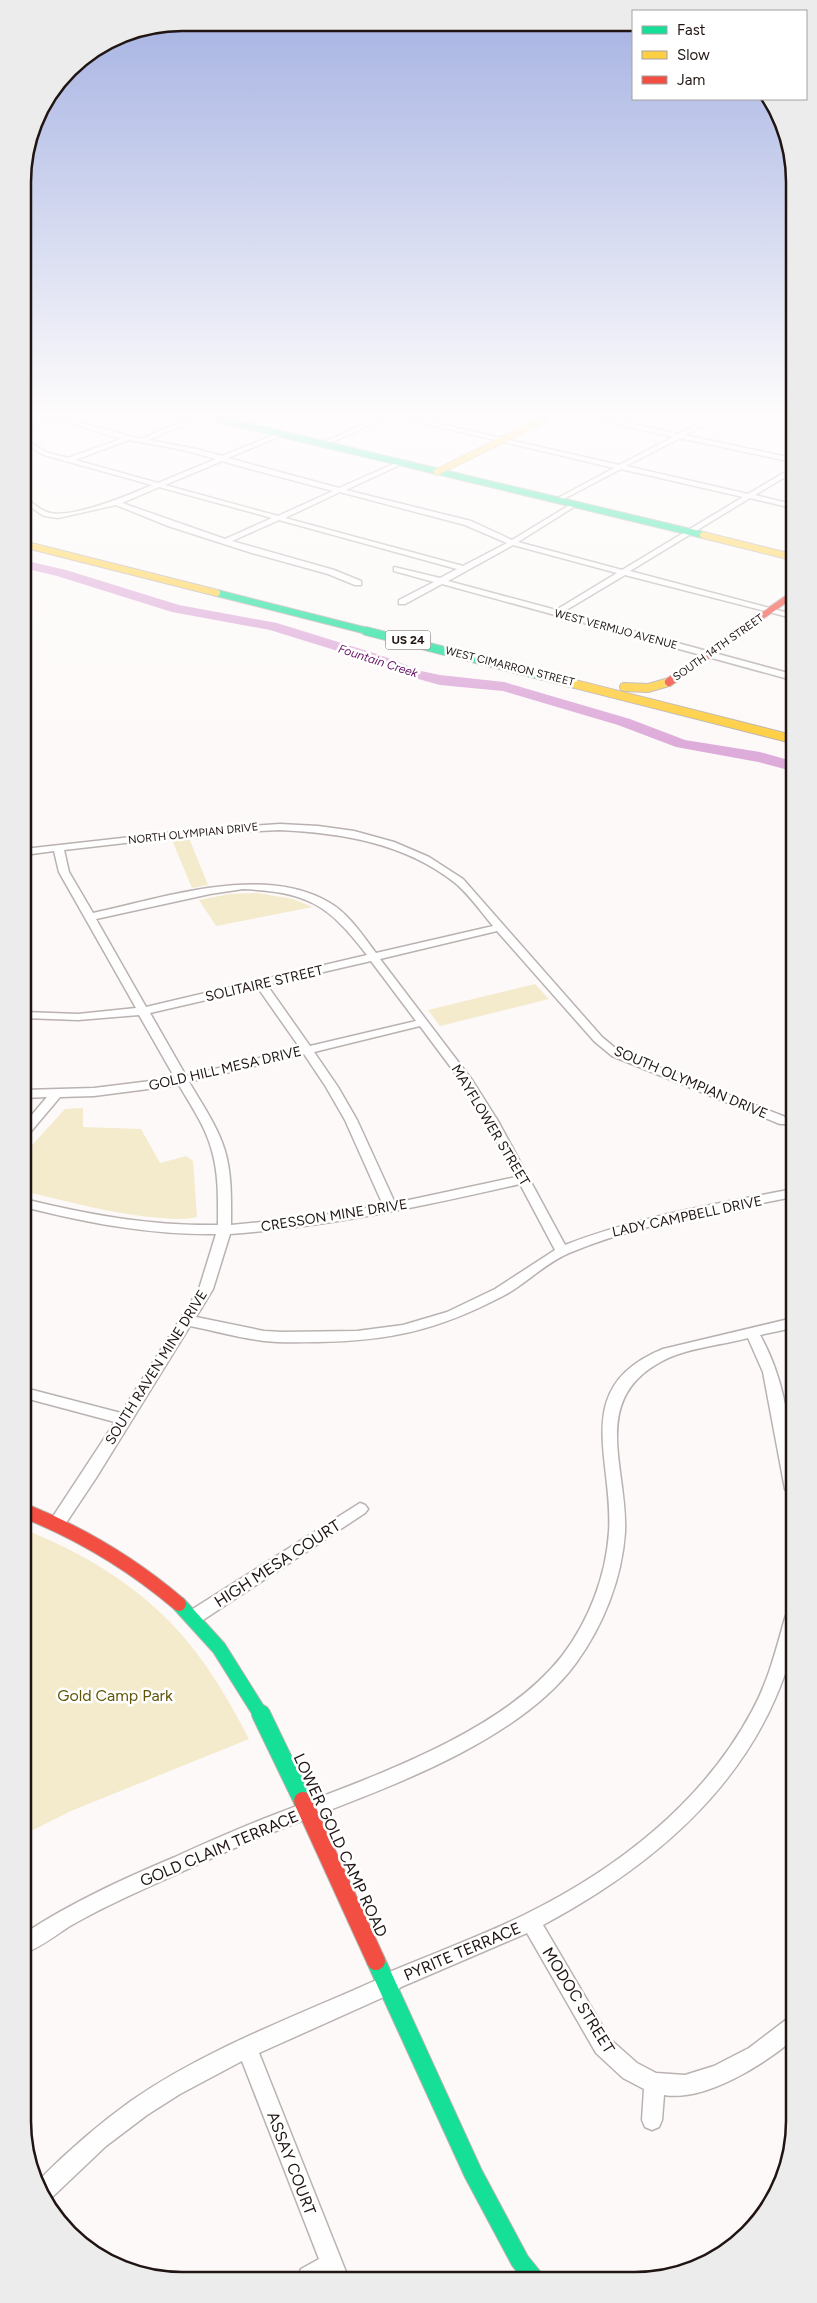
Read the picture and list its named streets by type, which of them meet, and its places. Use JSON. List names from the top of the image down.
{
  "streets": {
    "main road": [
      "US 24",
      "SOUTH 14TH STREET",
      "WEST CIMARRON STREET",
      "LOWER GOLD CAMP ROAD"
    ],
    "street": [
      "WEST VERMIJO AVENUE",
      "NORTH OLYMPIAN DRIVE",
      "SOLITAIRE STREET",
      "GOLD HILL MESA DRIVE",
      "SOUTH OLYMPIAN DRIVE",
      "MAYFLOWER STREET",
      "CRESSON MINE DRIVE",
      "LADY CAMPBELL DRIVE",
      "SOUTH RAVEN MINE DRIVE",
      "HIGH MESA COURT",
      "GOLD CLAIM TERRACE",
      "PYRITE TERRACE",
      "MODOC STREET",
      "ASSAY COURT"
    ]
  },
  "crossings": [
    ["WEST VERMIJO AVENUE", "SOUTH 14TH STREET"],
    ["SOUTH 14TH STREET", "WEST CIMARRON STREET"],
    ["NORTH OLYMPIAN DRIVE", "SOLITAIRE STREET"],
    ["NORTH OLYMPIAN DRIVE", "SOUTH OLYMPIAN DRIVE"],
    ["NORTH OLYMPIAN DRIVE", "SOUTH RAVEN MINE DRIVE"],
    ["SOLITAIRE STREET", "SOUTH OLYMPIAN DRIVE"],
    ["SOLITAIRE STREET", "MAYFLOWER STREET"],
    ["SOLITAIRE STREET", "SOUTH RAVEN MINE DRIVE"],
    ["GOLD HILL MESA DRIVE", "MAYFLOWER STREET"],
    ["GOLD HILL MESA DRIVE", "SOUTH RAVEN MINE DRIVE"],
    ["MAYFLOWER STREET", "CRESSON MINE DRIVE"],
    ["MAYFLOWER STREET", "LADY CAMPBELL DRIVE"],
    ["MAYFLOWER STREET", "SOUTH RAVEN MINE DRIVE"],
    ["CRESSON MINE DRIVE", "SOUTH RAVEN MINE DRIVE"],
    ["LADY CAMPBELL DRIVE", "SOUTH RAVEN MINE DRIVE"],
    ["SOUTH RAVEN MINE DRIVE", "LOWER GOLD CAMP ROAD"],
    ["HIGH MESA COURT", "LOWER GOLD CAMP ROAD"],
    ["LOWER GOLD CAMP ROAD", "GOLD CLAIM TERRACE"],
    ["LOWER GOLD CAMP ROAD", "PYRITE TERRACE"],
    ["PYRITE TERRACE", "MODOC STREET"],
    ["PYRITE TERRACE", "ASSAY COURT"]
  ],
  "water": ["Fountain Creek"],
  "parks": ["Gold Camp Park"],
  "legend": ["Fast", "Slow", "Jam"]
}
